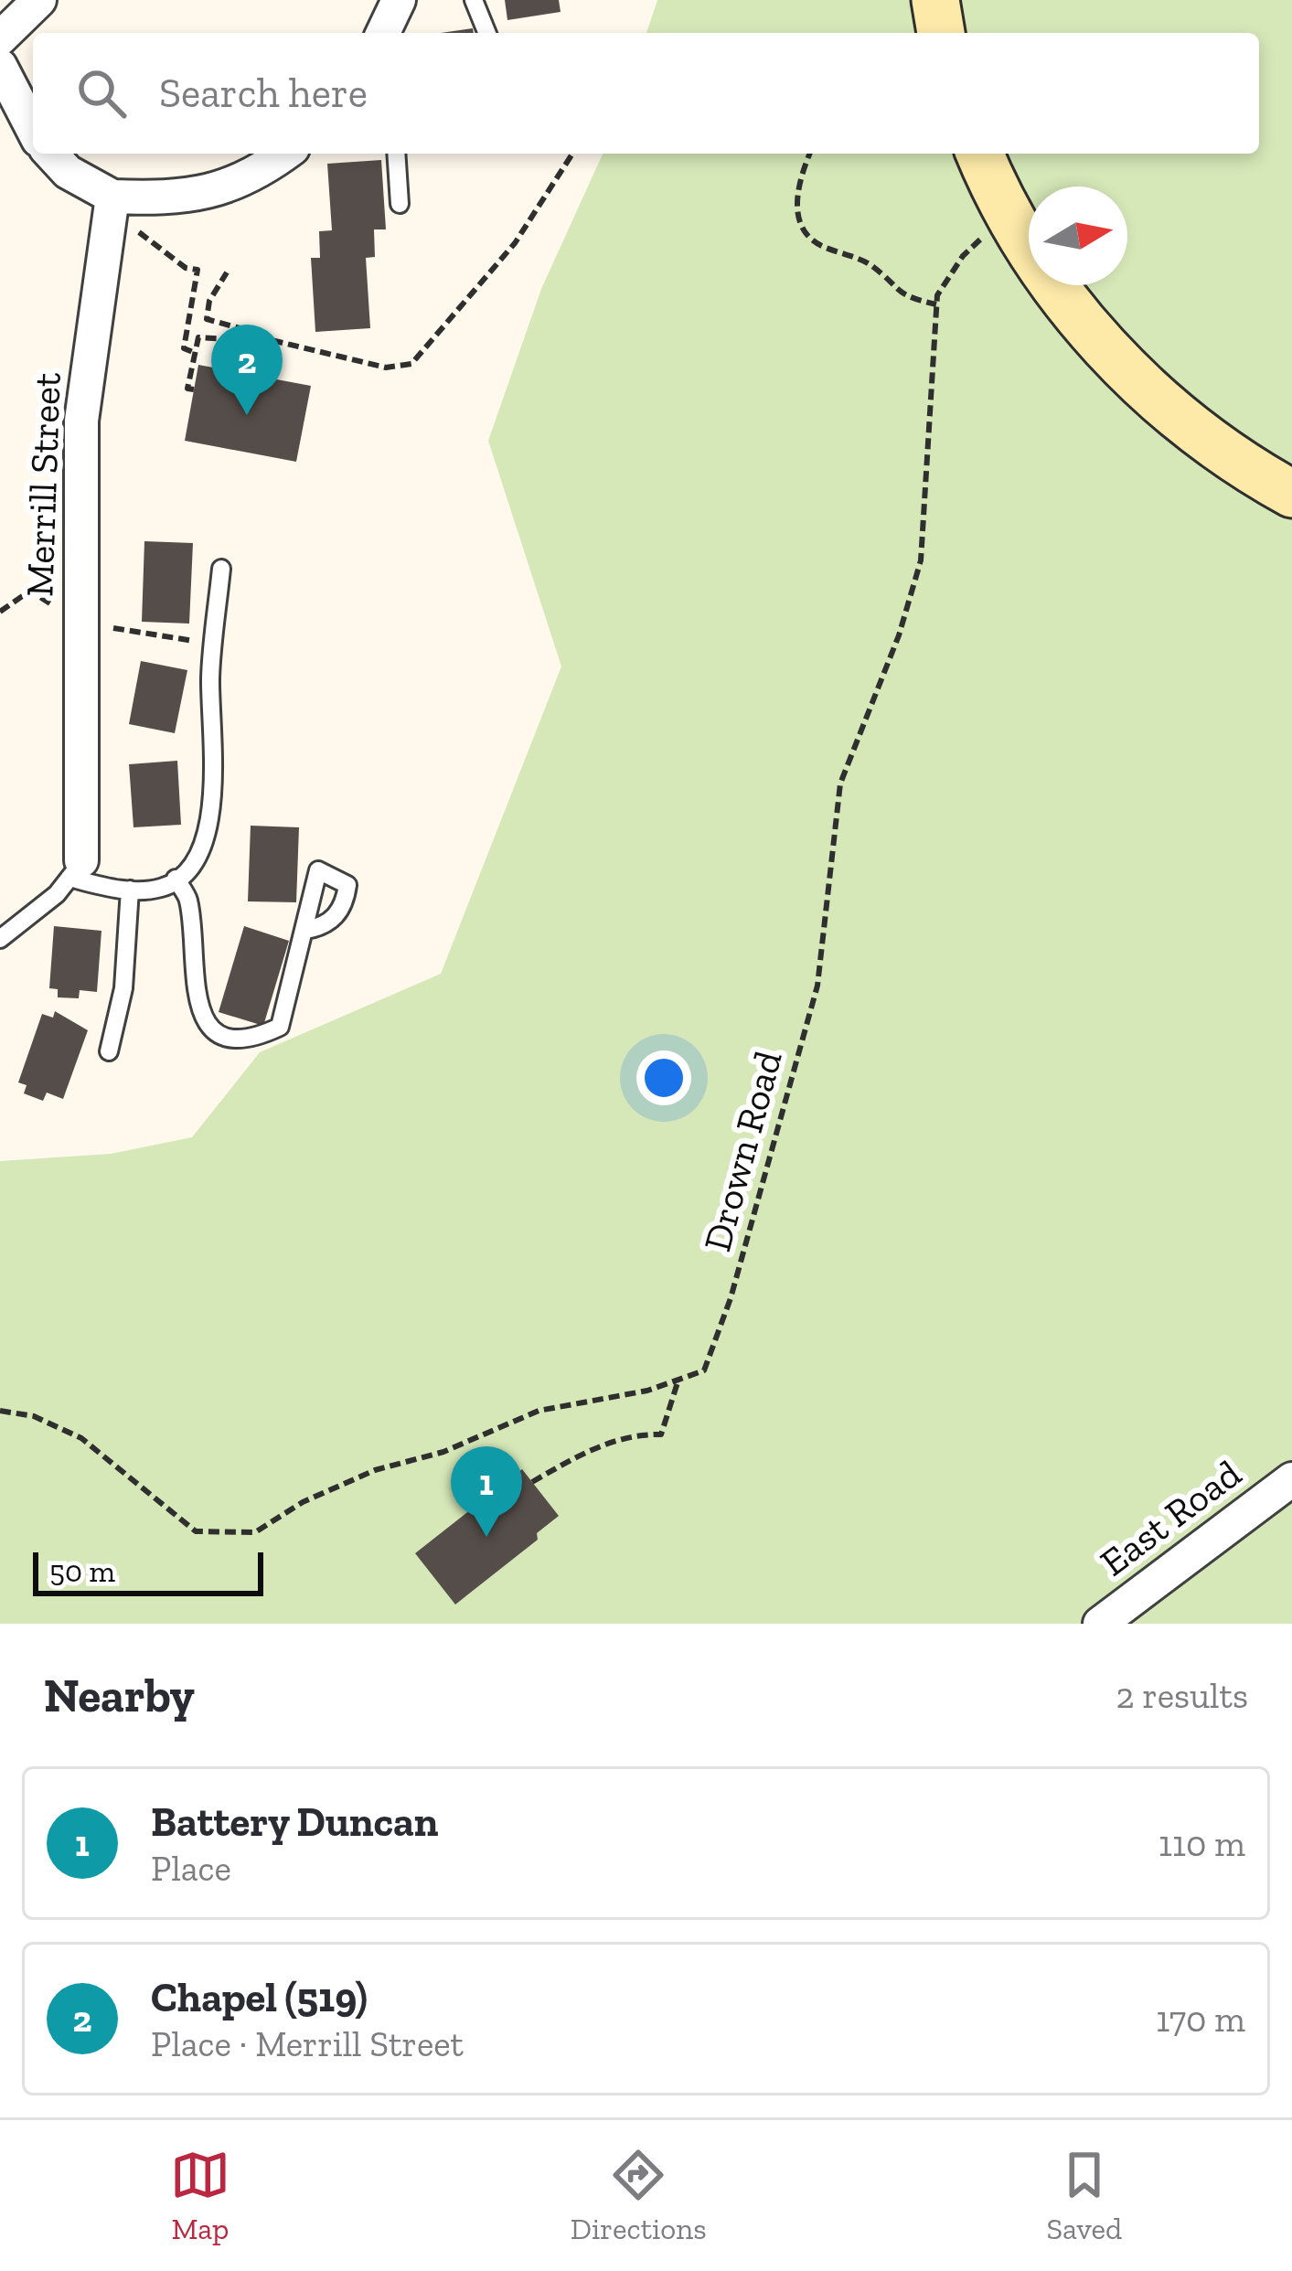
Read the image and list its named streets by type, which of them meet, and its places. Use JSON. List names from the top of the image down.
{
  "streets": {
    "street": ["Merrill Street", "East Road"],
    "path": ["Drown Road"]
  },
  "scale_bar": "50 m",
  "north": "right",
  "page": {
    "search": "Search here",
    "pins": ["2", "1"],
    "scale": "50 m",
    "heading": ["Nearby", "2 results"],
    "list": [
      {
        "mark": "1",
        "name": "Battery Duncan",
        "note": "Place",
        "value": "110 m"
      },
      {
        "mark": "2",
        "name": "Chapel (519)",
        "note": "Place · Merrill Street",
        "value": "170 m"
      }
    ],
    "nav": ["Map", "Directions", "Saved"]
  }
}
